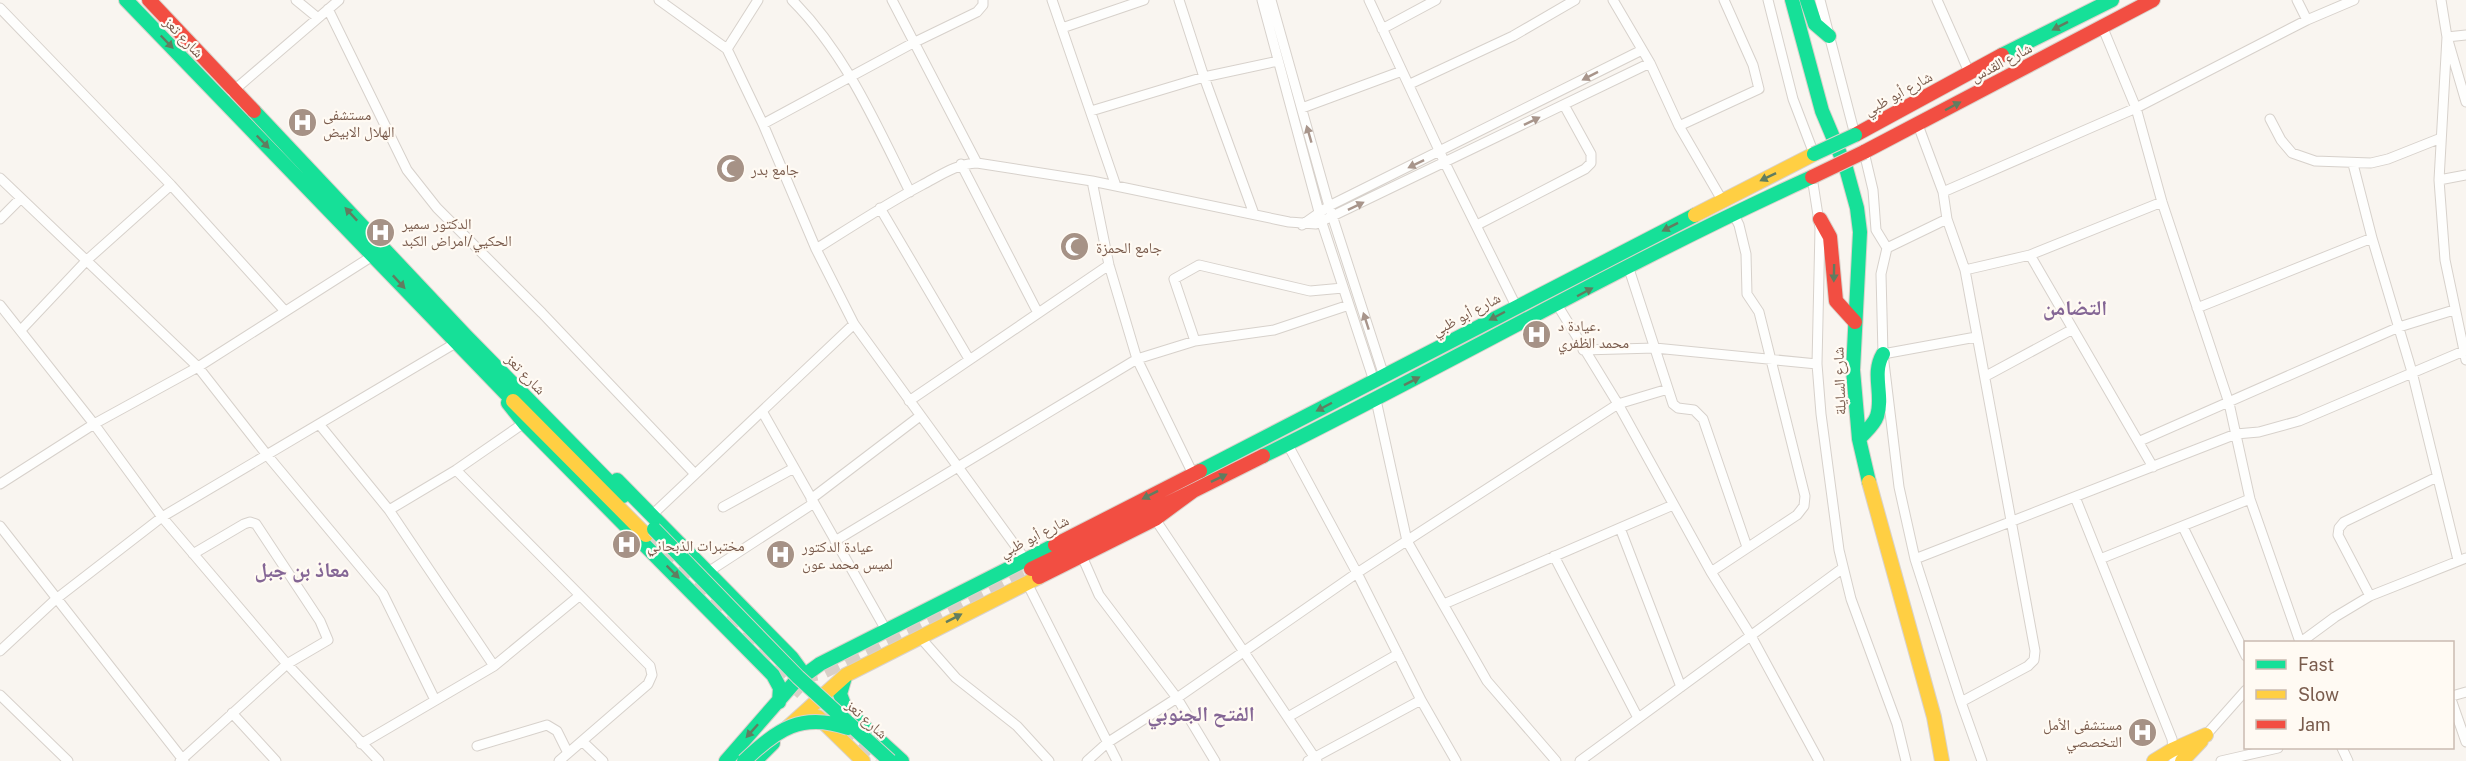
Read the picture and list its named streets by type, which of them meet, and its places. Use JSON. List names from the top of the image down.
{
  "streets": {
    "main road": [
      "شارع تعز",
      "شارع القدس",
      "شارع أبو ظبي",
      "شارع السايلة"
    ]
  },
  "crossings": [
    ["شارع القدس", "شارع أبو ظبي"]
  ],
  "one_way": ["شارع القدس"],
  "districts": ["التضامن", "معاذ بن جبل", "الفتح الجنوبي"],
  "places": {
    "hospital": [
      "مستشفى الهلال الابيض",
      "الدكتور سمير الحكيي/امراض الكبد",
      "عيادة د. محمد الظفري",
      "مختبرات الذبحاني",
      "عيادة الدكتور لميس محمد عون",
      "مستشفى الأمل التخصصي"
    ],
    "mosque": ["جامع بدر", "جامع الحمزة"]
  },
  "legend": ["Fast", "Slow", "Jam"]
}
